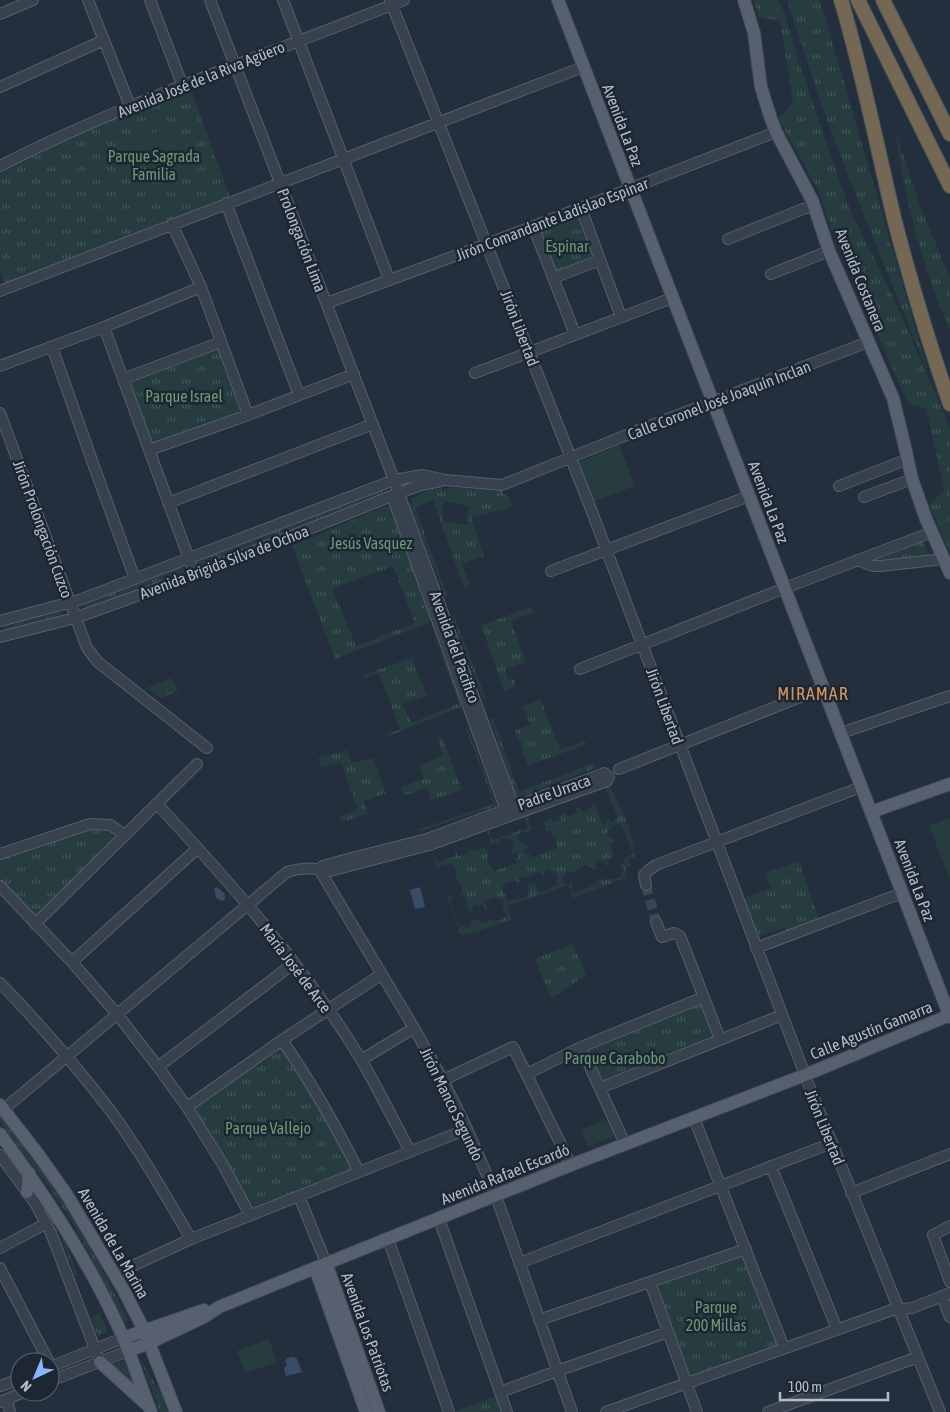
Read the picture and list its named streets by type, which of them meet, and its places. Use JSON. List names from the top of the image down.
{
  "streets": {
    "main road": [
      "Avenida La Paz",
      "Avenida Costanera",
      "Calle Agustín Gamarra",
      "Avenida Rafael Escardó",
      "Avenida de La Marina",
      "Avenida Los Patriotas"
    ],
    "street": [
      "Avenida José de la Riva Agüero",
      "Jirón Comandante Ladislao Espinar",
      "Prolongación Lima",
      "Jirón Libertad",
      "Calle Coronel José Joaquín Inclan",
      "Jirón Prolongación Cuzco",
      "Avenida Brigida Silva de Ochoa",
      "Avenida del Pacifico",
      "Padre Urraca",
      "María José de Arce",
      "Jirón Manco Segundo"
    ]
  },
  "crossings": [
    ["Avenida José de la Riva Agüero", "Prolongación Lima"],
    ["Avenida José de la Riva Agüero", "Jirón Libertad"],
    ["Avenida La Paz", "Jirón Comandante Ladislao Espinar"],
    ["Avenida La Paz", "Calle Coronel José Joaquín Inclan"],
    ["Avenida La Paz", "Calle Agustín Gamarra"],
    ["Jirón Comandante Ladislao Espinar", "Prolongación Lima"],
    ["Jirón Comandante Ladislao Espinar", "Avenida Costanera"],
    ["Jirón Comandante Ladislao Espinar", "Jirón Libertad"],
    ["Prolongación Lima", "Avenida Brigida Silva de Ochoa"],
    ["Prolongación Lima", "Avenida del Pacifico"],
    ["Avenida Costanera", "Calle Coronel José Joaquín Inclan"],
    ["Jirón Libertad", "Calle Coronel José Joaquín Inclan"],
    ["Jirón Libertad", "Avenida Brigida Silva de Ochoa"],
    ["Jirón Libertad", "Calle Agustín Gamarra"],
    ["Jirón Libertad", "Avenida Rafael Escardó"],
    ["Calle Coronel José Joaquín Inclan", "Avenida Brigida Silva de Ochoa"],
    ["Jirón Prolongación Cuzco", "Avenida Brigida Silva de Ochoa"],
    ["Avenida Brigida Silva de Ochoa", "Avenida del Pacifico"],
    ["Avenida del Pacifico", "Padre Urraca"],
    ["Padre Urraca", "María José de Arce"],
    ["Padre Urraca", "Jirón Manco Segundo"],
    ["Padre Urraca", "Avenida de La Marina"],
    ["Calle Agustín Gamarra", "Avenida Rafael Escardó"],
    ["Jirón Manco Segundo", "Avenida Rafael Escardó"],
    ["Avenida Rafael Escardó", "Avenida de La Marina"],
    ["Avenida Rafael Escardó", "Avenida Los Patriotas"]
  ],
  "districts": ["MIRAMAR"],
  "parks": [
    "Parque Sagrada Familia",
    "Espinar",
    "Parque Israel",
    "Jesús Vasquez",
    "Parque Carabobo",
    "Parque Vallejo",
    "Parque 200 Millas"
  ],
  "scale_bar": "100 m",
  "north": "bottom left"
}
